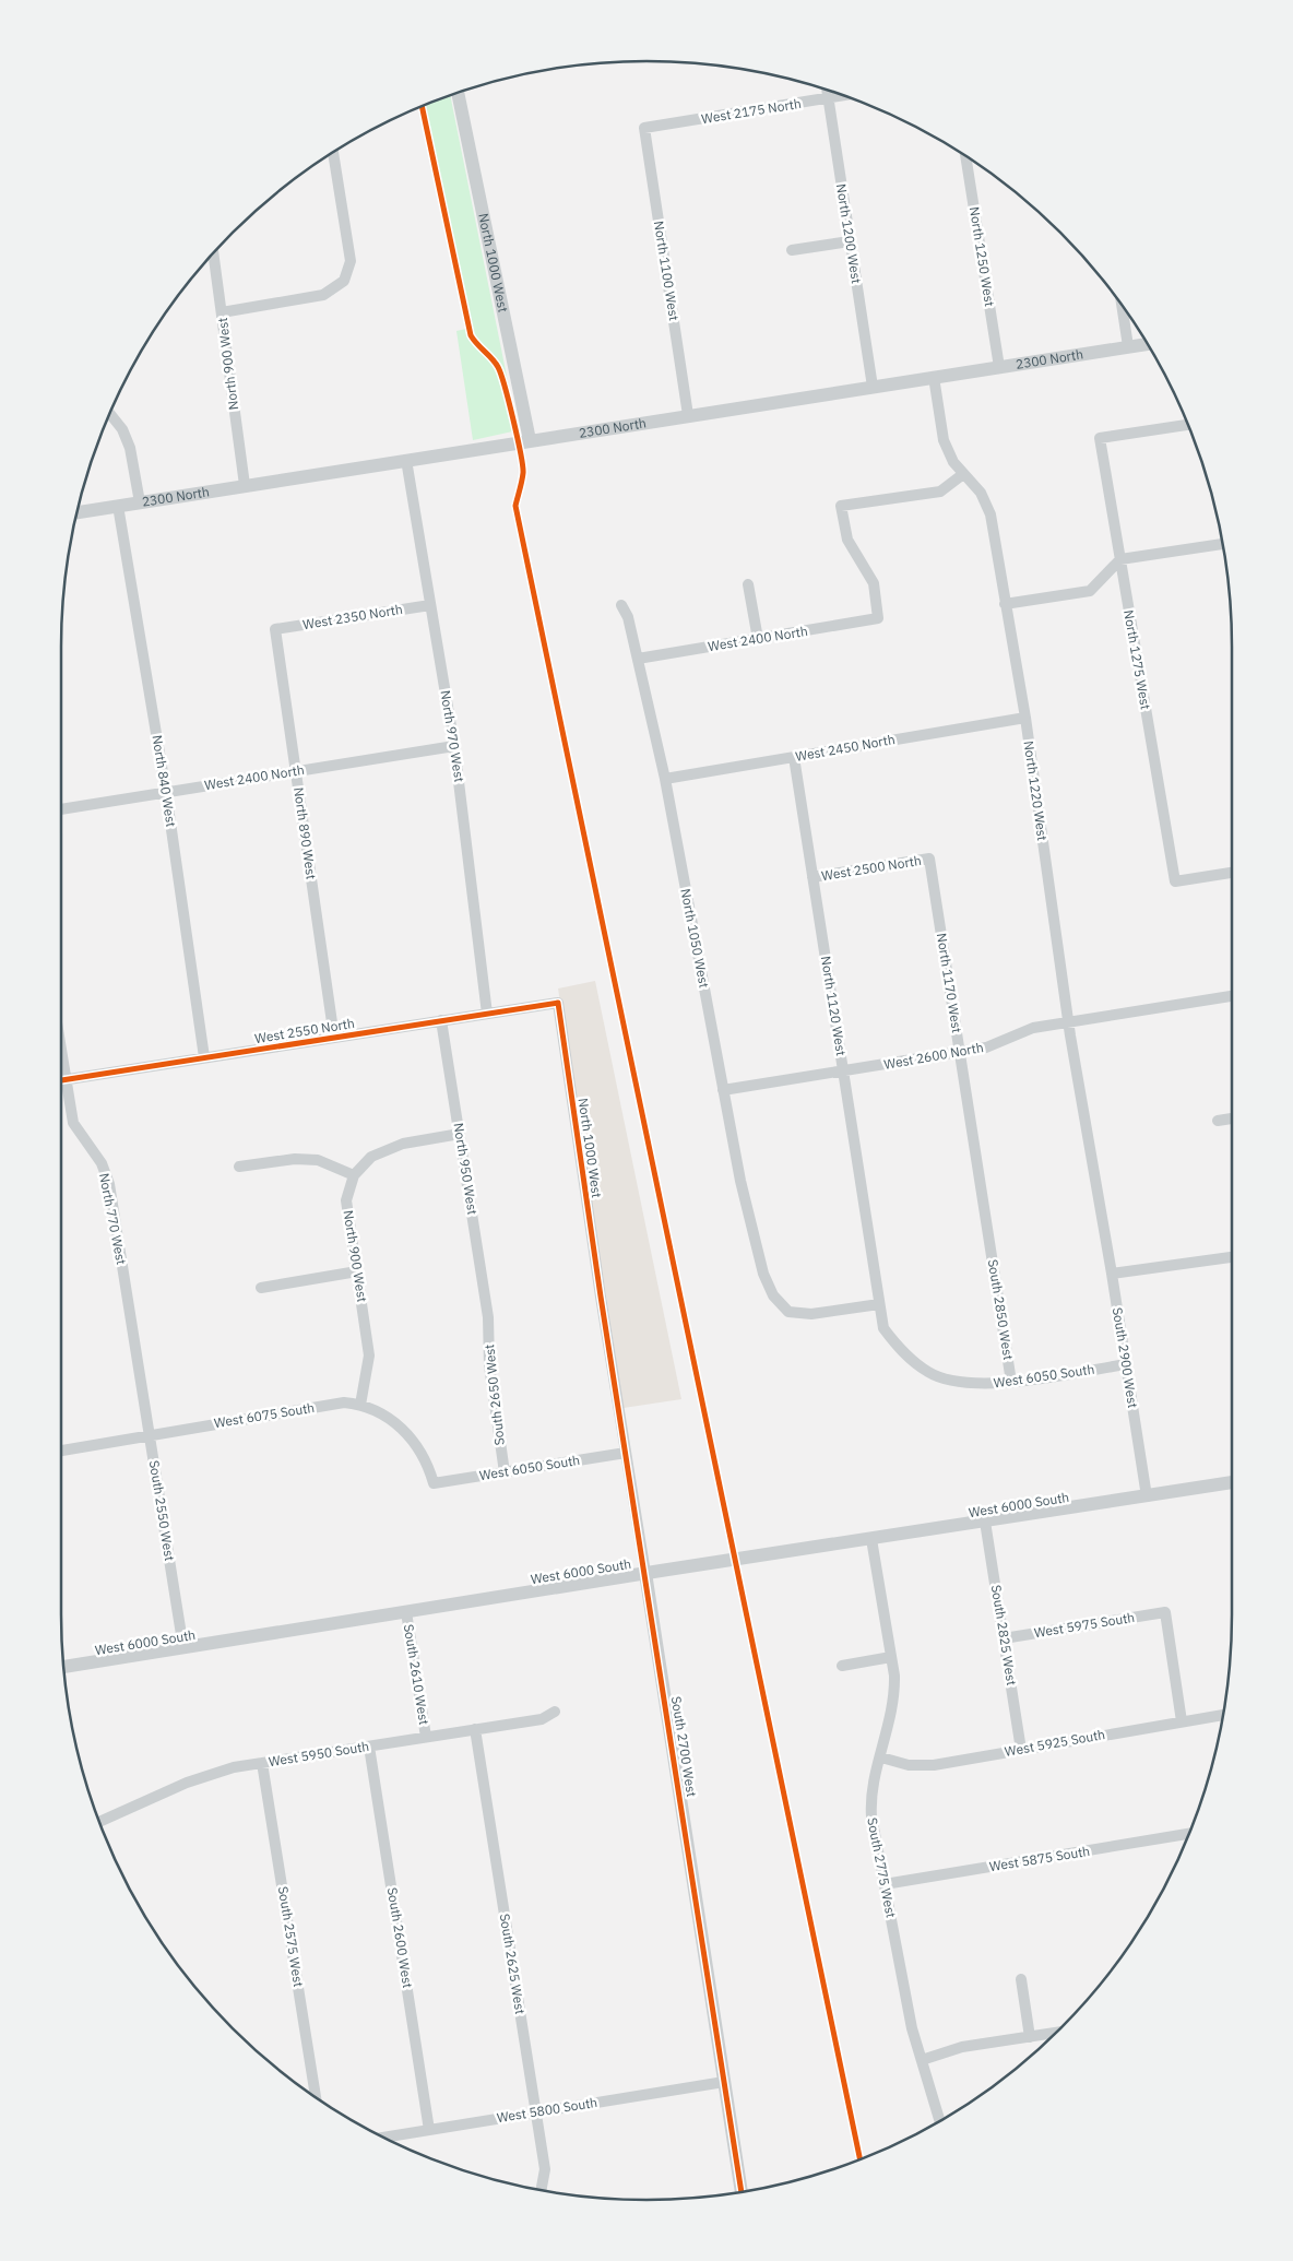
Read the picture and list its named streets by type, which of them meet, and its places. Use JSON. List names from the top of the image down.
{
  "streets": {
    "street": [
      "West 2175 North",
      "North 1200 West",
      "North 1250 West",
      "North 1000 West",
      "North 1100 West",
      "2300 North",
      "North 900 West",
      "West 2350 North",
      "West 2400 North",
      "North 1275 West",
      "North 970 West",
      "West 2450 North",
      "North 840 West",
      "North 1220 West",
      "North 890 West",
      "West 2500 North",
      "North 1050 West",
      "North 1170 West",
      "North 1120 West",
      "West 2550 North",
      "West 2600 North",
      "North 950 West",
      "North 770 West",
      "South 2850 West",
      "South 2900 West",
      "West 6050 South",
      "South 2650 West",
      "West 6075 South",
      "West 6000 South",
      "South 2550 West",
      "West 5975 South",
      "South 2825 West",
      "South 2610 West",
      "West 5925 South",
      "South 2700 West",
      "West 5950 South",
      "West 5875 South",
      "South 2775 West",
      "South 2575 West",
      "South 2600 West",
      "South 2625 West",
      "West 5800 South"
    ]
  },
  "crossings": [
    ["West 2175 North", "North 1200 West"],
    ["West 2175 North", "North 1100 West"],
    ["North 1200 West", "2300 North"],
    ["North 1250 West", "2300 North"],
    ["North 1000 West", "2300 North"],
    ["North 1000 West", "West 2550 North"],
    ["North 1000 West", "South 2700 West"],
    ["North 1100 West", "2300 North"],
    ["2300 North", "North 900 West"],
    ["2300 North", "North 970 West"],
    ["2300 North", "North 840 West"],
    ["2300 North", "North 1220 West"],
    ["North 900 West", "West 6075 South"],
    ["West 2350 North", "North 970 West"],
    ["West 2350 North", "North 890 West"],
    ["West 2400 North", "North 970 West"],
    ["West 2400 North", "North 840 West"],
    ["West 2400 North", "North 1220 West"],
    ["West 2400 North", "North 890 West"],
    ["West 2400 North", "North 1050 West"],
    ["North 970 West", "West 2550 North"],
    ["West 2450 North", "North 1220 West"],
    ["West 2450 North", "North 1050 West"],
    ["West 2450 North", "North 1120 West"],
    ["North 840 West", "West 2550 North"],
    ["North 1220 West", "West 2600 North"],
    ["North 1220 West", "South 2900 West"],
    ["North 890 West", "West 2550 North"],
    ["West 2500 North", "North 1170 West"],
    ["West 2500 North", "North 1120 West"],
    ["North 1050 West", "North 1120 West"],
    ["North 1050 West", "West 2600 North"],
    ["North 1170 West", "West 2600 North"],
    ["North 1170 West", "South 2850 West"],
    ["North 1120 West", "West 2600 North"],
    ["North 1120 West", "West 6050 South"],
    ["West 2550 North", "North 950 West"],
    ["North 950 West", "South 2650 West"],
    ["North 770 West", "South 2550 West"],
    ["South 2850 West", "West 6050 South"],
    ["South 2900 West", "West 6050 South"],
    ["South 2900 West", "West 6000 South"],
    ["West 6050 South", "South 2650 West"],
    ["West 6050 South", "West 6075 South"],
    ["West 6050 South", "South 2700 West"],
    ["West 6075 South", "South 2550 West"],
    ["West 6000 South", "South 2550 West"],
    ["West 6000 South", "South 2825 West"],
    ["West 6000 South", "South 2610 West"],
    ["West 6000 South", "South 2700 West"],
    ["West 6000 South", "South 2775 West"],
    ["West 5975 South", "South 2825 West"],
    ["West 5975 South", "West 5925 South"],
    ["South 2825 West", "West 5925 South"],
    ["South 2610 West", "West 5950 South"],
    ["West 5925 South", "South 2775 West"],
    ["South 2700 West", "West 5800 South"],
    ["West 5950 South", "South 2575 West"],
    ["West 5950 South", "South 2600 West"],
    ["West 5950 South", "South 2625 West"],
    ["West 5875 South", "South 2775 West"],
    ["South 2600 West", "West 5800 South"],
    ["South 2625 West", "West 5800 South"]
  ]
}
